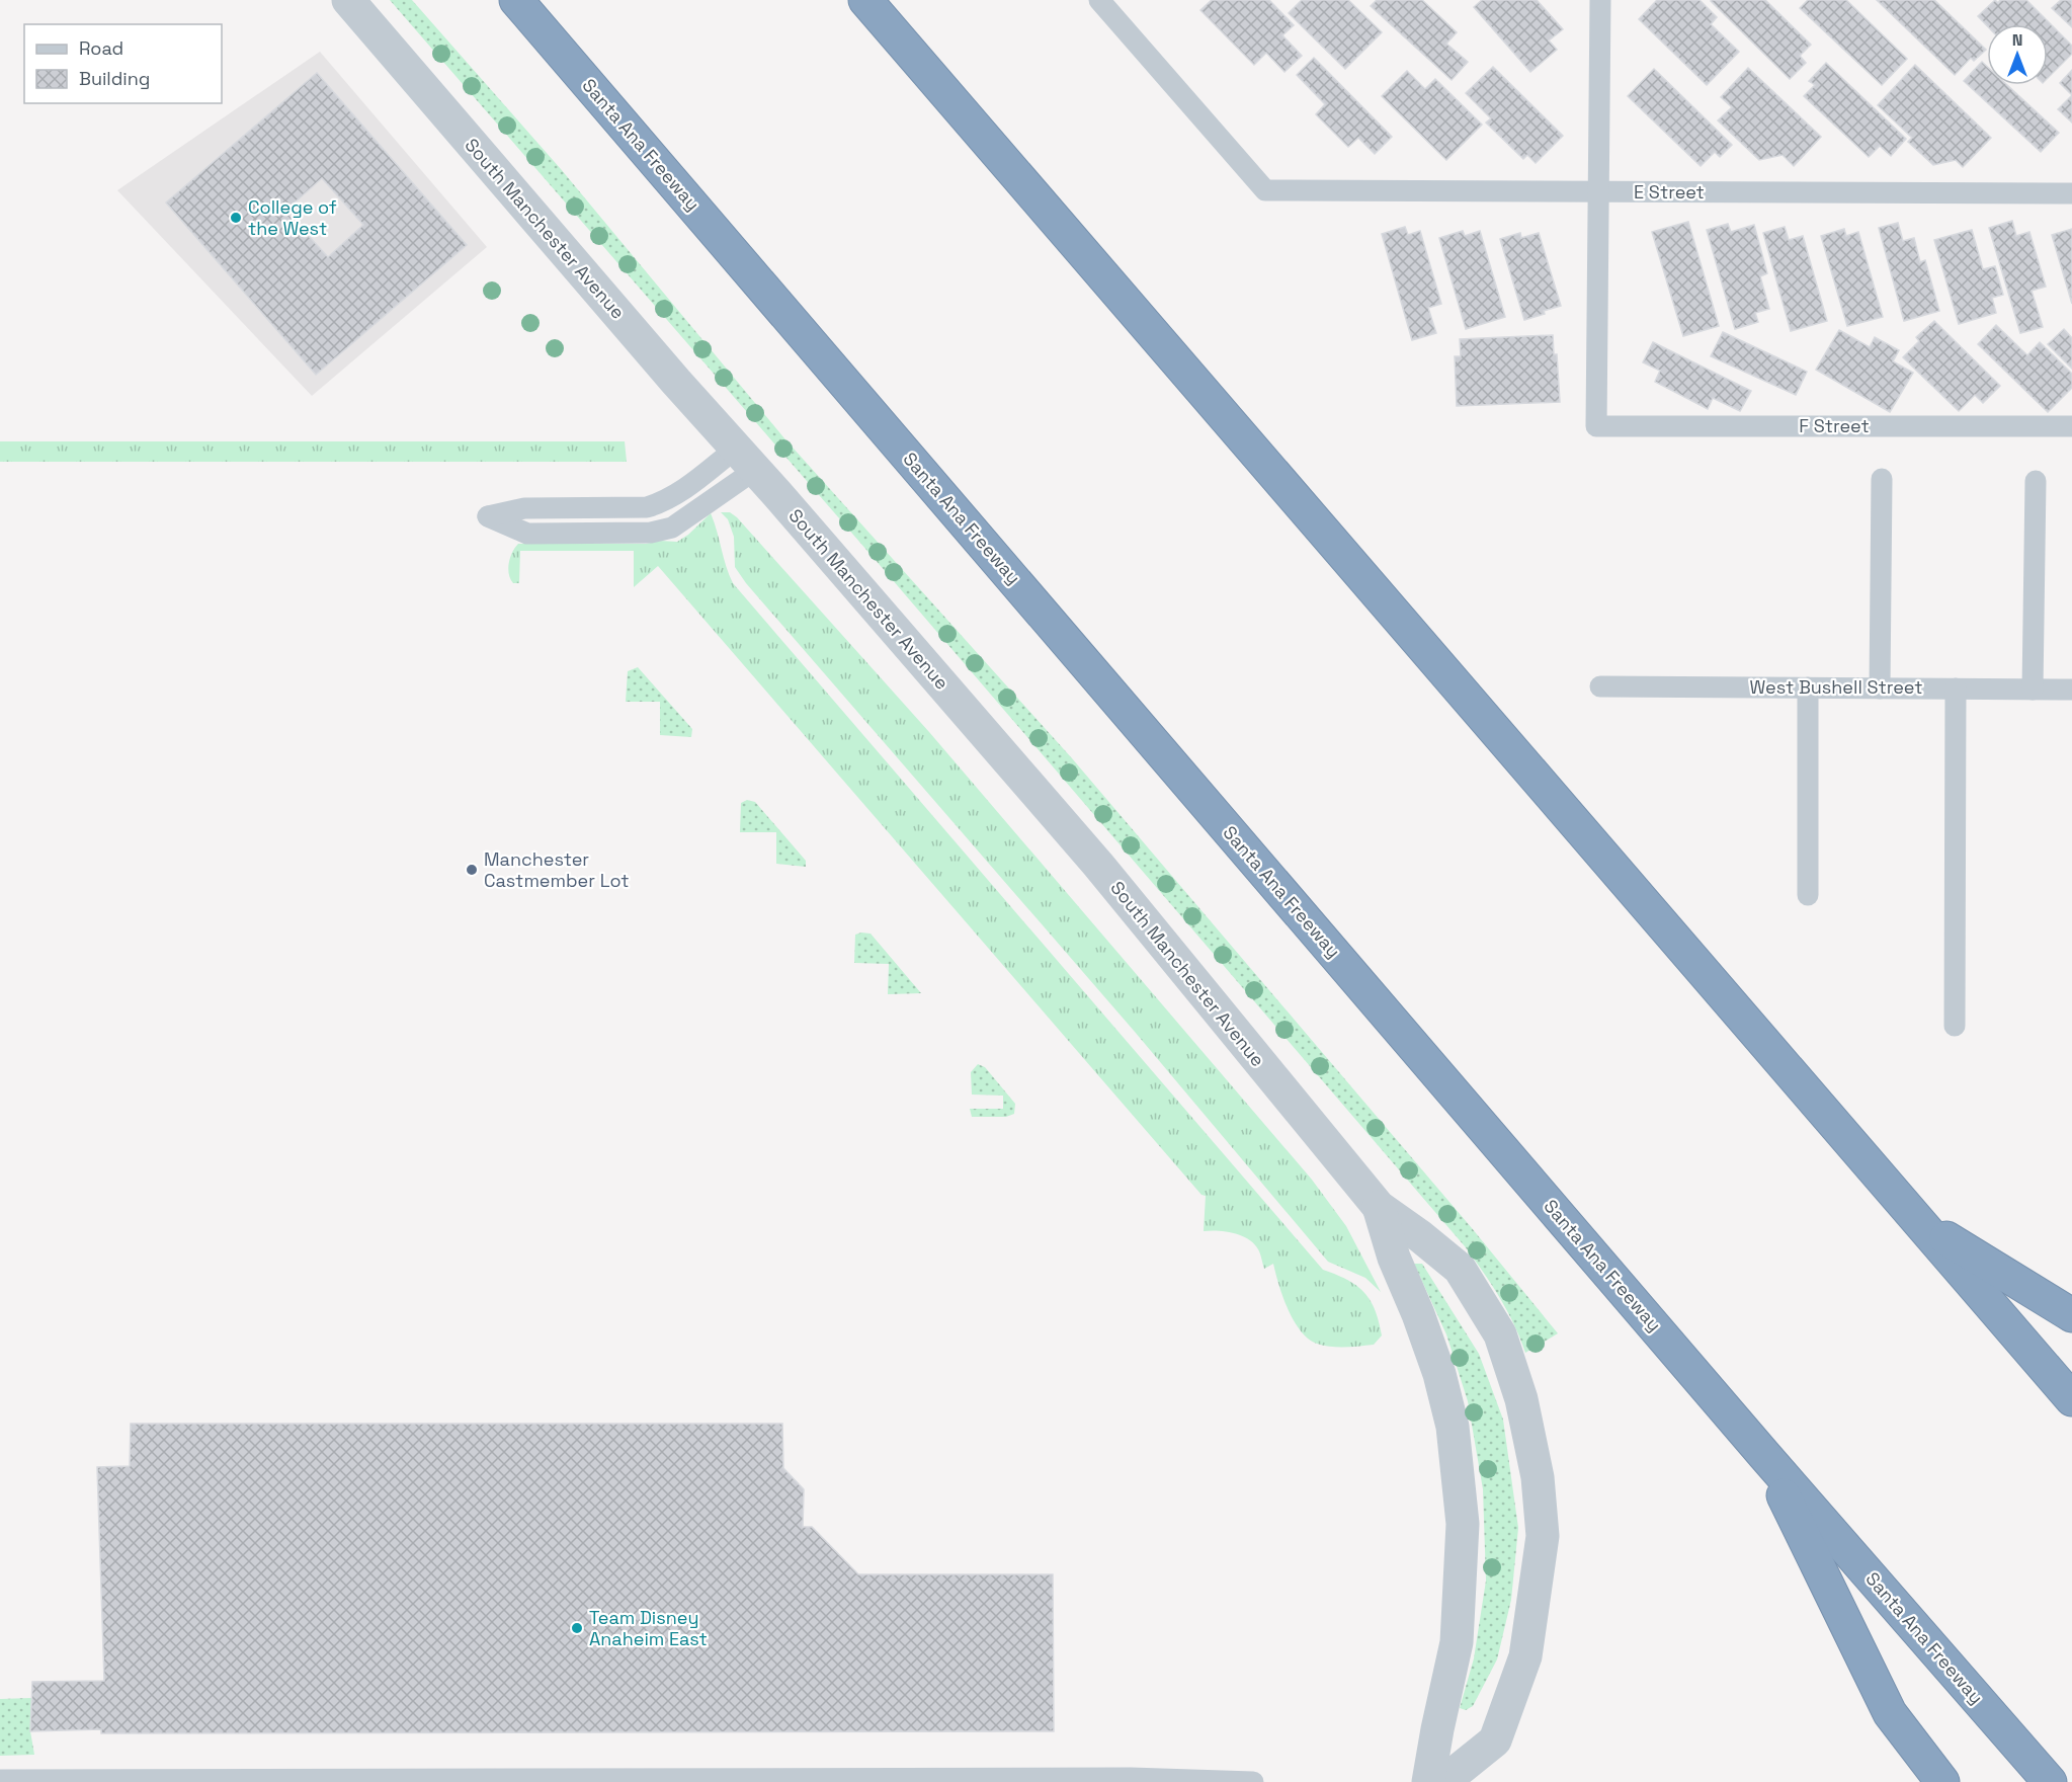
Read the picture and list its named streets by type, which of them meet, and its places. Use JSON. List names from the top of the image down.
{
  "streets": {
    "highway": ["Santa Ana Freeway"],
    "street": ["South Manchester Avenue"],
    "lane": ["E Street", "F Street", "West Bushell Street"]
  },
  "crossings": [
    ["E Street", "F Street"]
  ],
  "places": ["College of the West", "Manchester Castmember Lot", "Team Disney Anaheim East"],
  "legend": ["Road", "Building"],
  "north": "top"
}
